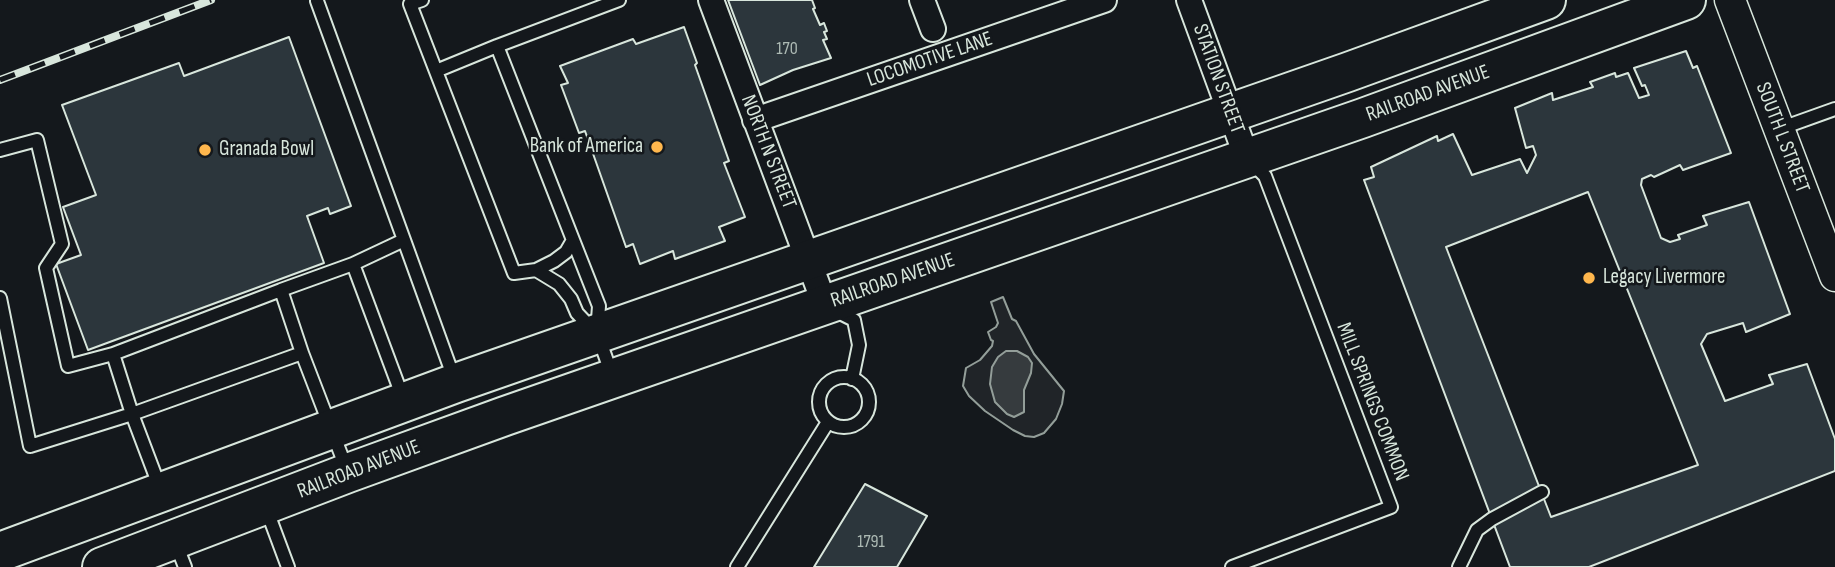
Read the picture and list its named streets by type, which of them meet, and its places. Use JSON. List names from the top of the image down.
{
  "streets": {
    "main road": ["RAILROAD AVENUE"],
    "street": [
      "LOCOMOTIVE LANE",
      "STATION STREET",
      "SOUTH L STREET",
      "NORTH N STREET"
    ],
    "lane": ["MILL SPRINGS COMMON"]
  },
  "crossings": [
    ["LOCOMOTIVE LANE", "NORTH N STREET"],
    ["STATION STREET", "RAILROAD AVENUE"],
    ["STATION STREET", "MILL SPRINGS COMMON"],
    ["RAILROAD AVENUE", "NORTH N STREET"],
    ["RAILROAD AVENUE", "MILL SPRINGS COMMON"]
  ],
  "places": ["Bank of America", "Granada Bowl", "Legacy Livermore"],
  "house_numbers": ["170", "1791"]
}
